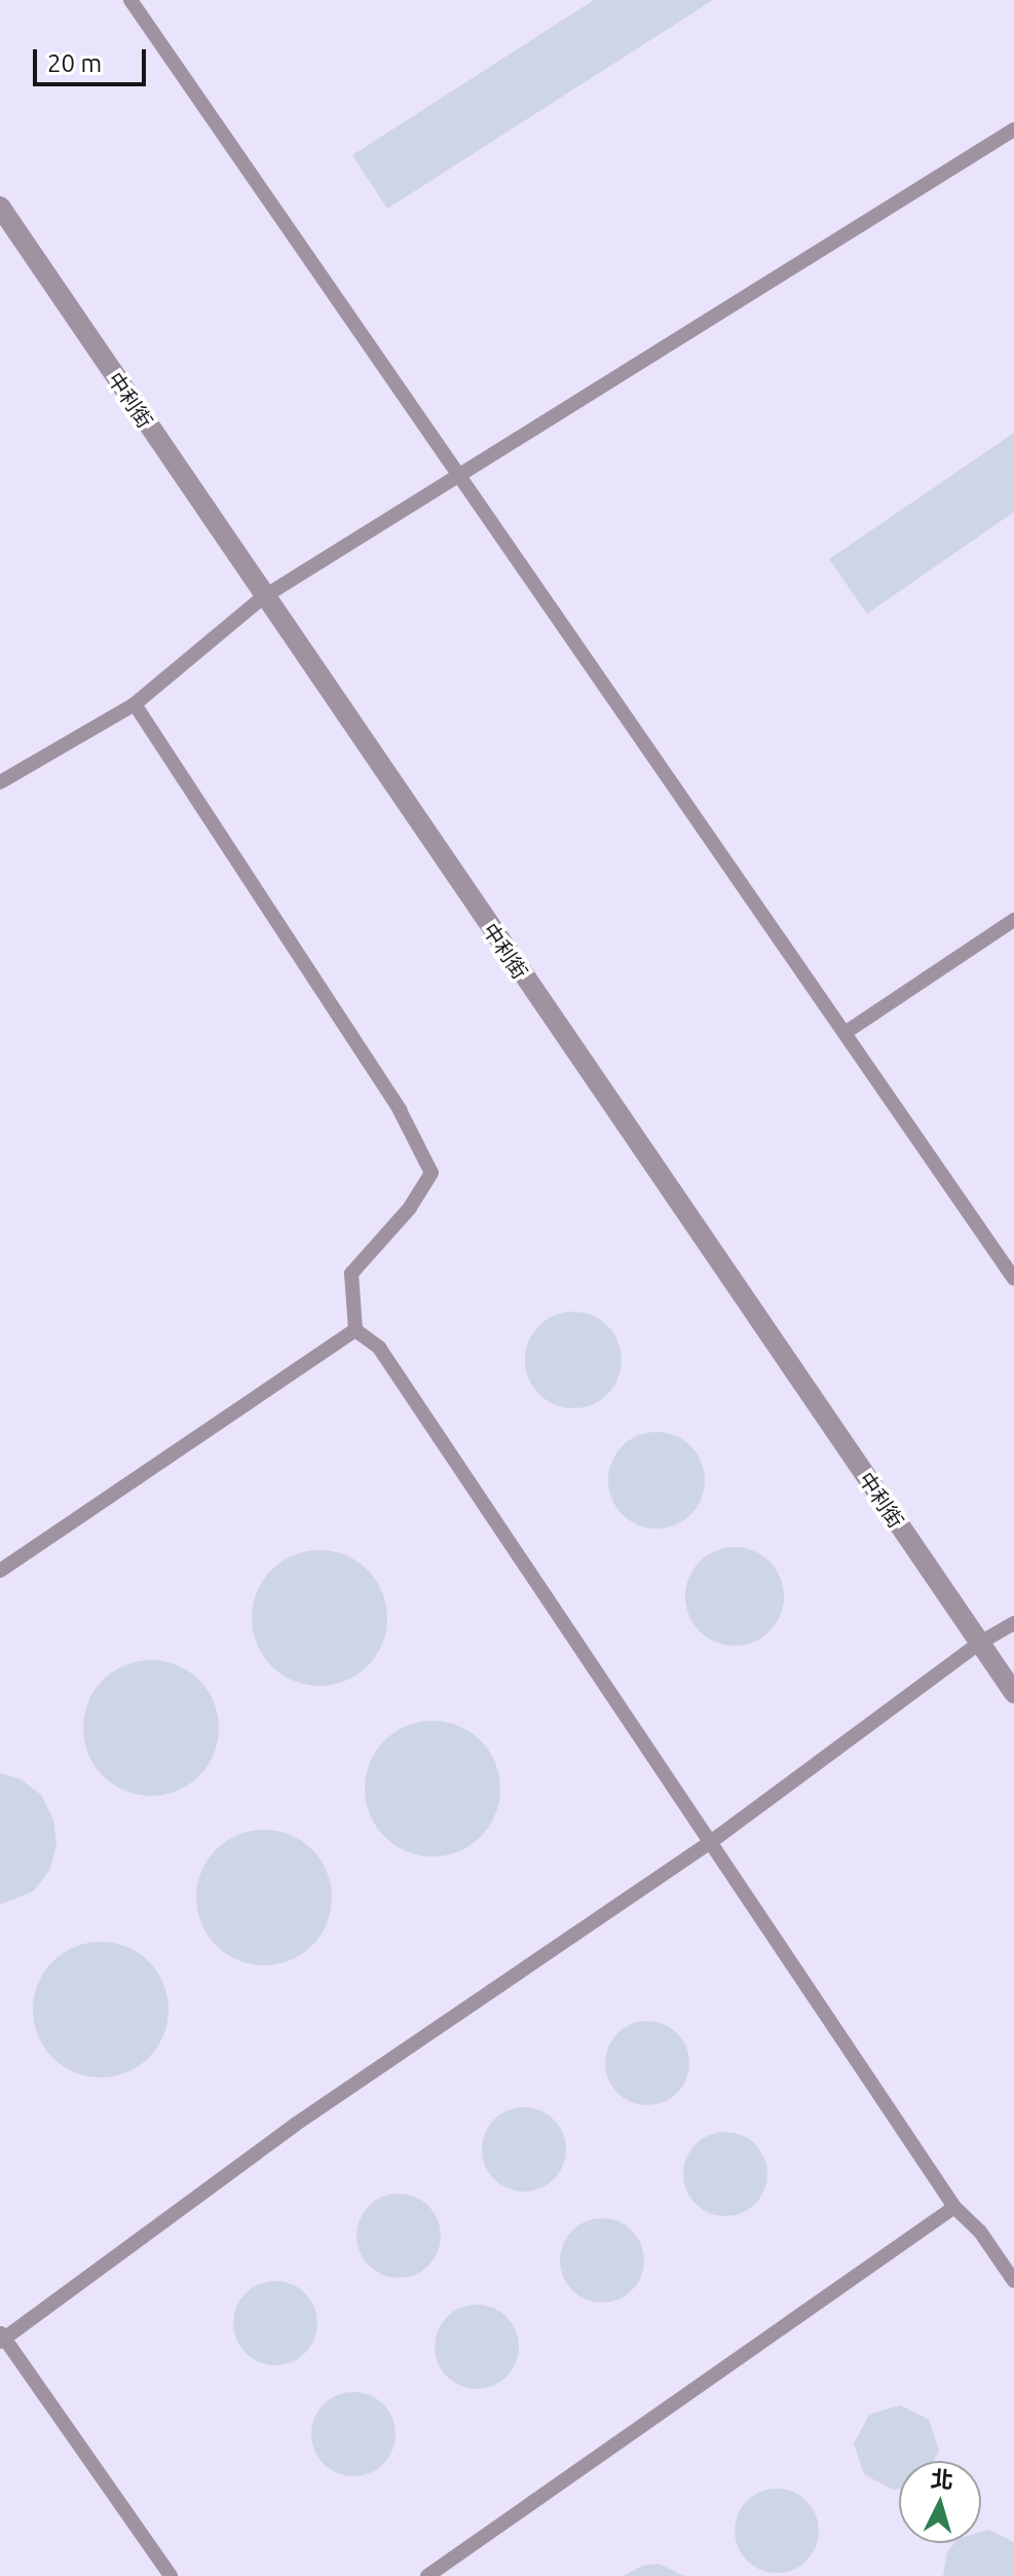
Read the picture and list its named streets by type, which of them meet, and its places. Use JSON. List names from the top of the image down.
{
  "streets": {
    "street": ["中利街"]
  },
  "scale_bar": "20 m",
  "north": "top"
}
